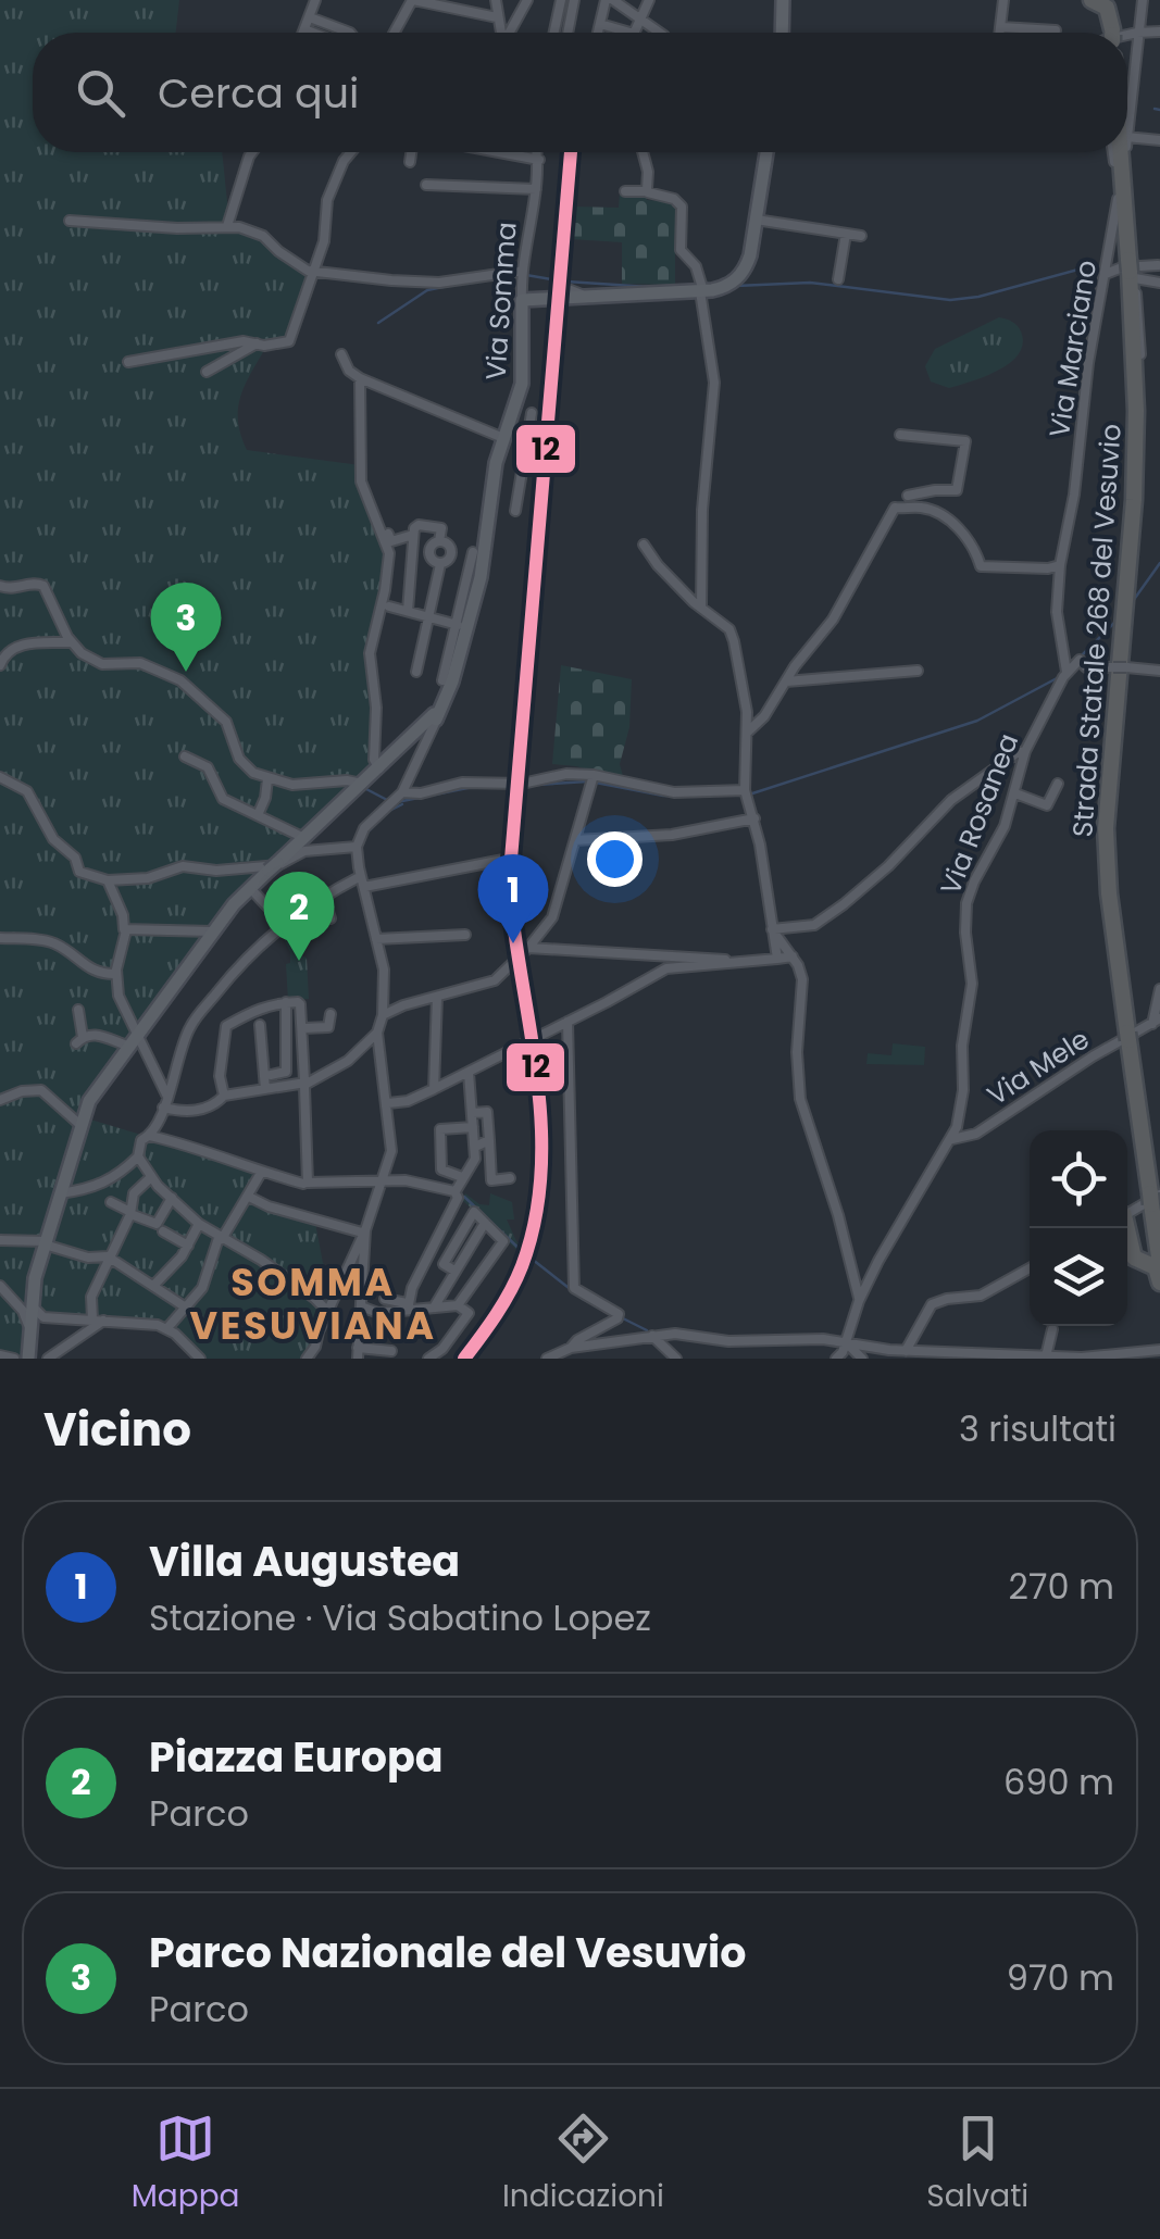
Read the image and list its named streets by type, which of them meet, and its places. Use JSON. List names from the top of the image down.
{
  "streets": {
    "highway": ["Strada Statale 268 del Vesuvio"],
    "main road": ["Via Somma"],
    "street": ["Via Marciano", "Via Rosanea", "Via Mele"]
  },
  "crossings": [
    ["Via Marciano", "Via Rosanea"],
    ["Via Rosanea", "Via Mele"]
  ],
  "districts": ["SOMMA VESUVIANA"],
  "lines": ["transit line 12"],
  "page": {
    "search": "Cerca qui",
    "pins": ["3", "1", "2"],
    "heading": ["Vicino", "3 risultati"],
    "list": [
      {
        "mark": "1",
        "name": "Villa Augustea",
        "note": "Stazione · Via Sabatino Lopez",
        "value": "270 m"
      },
      {
        "mark": "2",
        "name": "Piazza Europa",
        "note": "Parco",
        "value": "690 m"
      },
      {
        "mark": "3",
        "name": "Parco Nazionale del Vesuvio",
        "note": "Parco",
        "value": "970 m"
      }
    ],
    "nav": ["Mappa", "Indicazioni", "Salvati"]
  }
}
